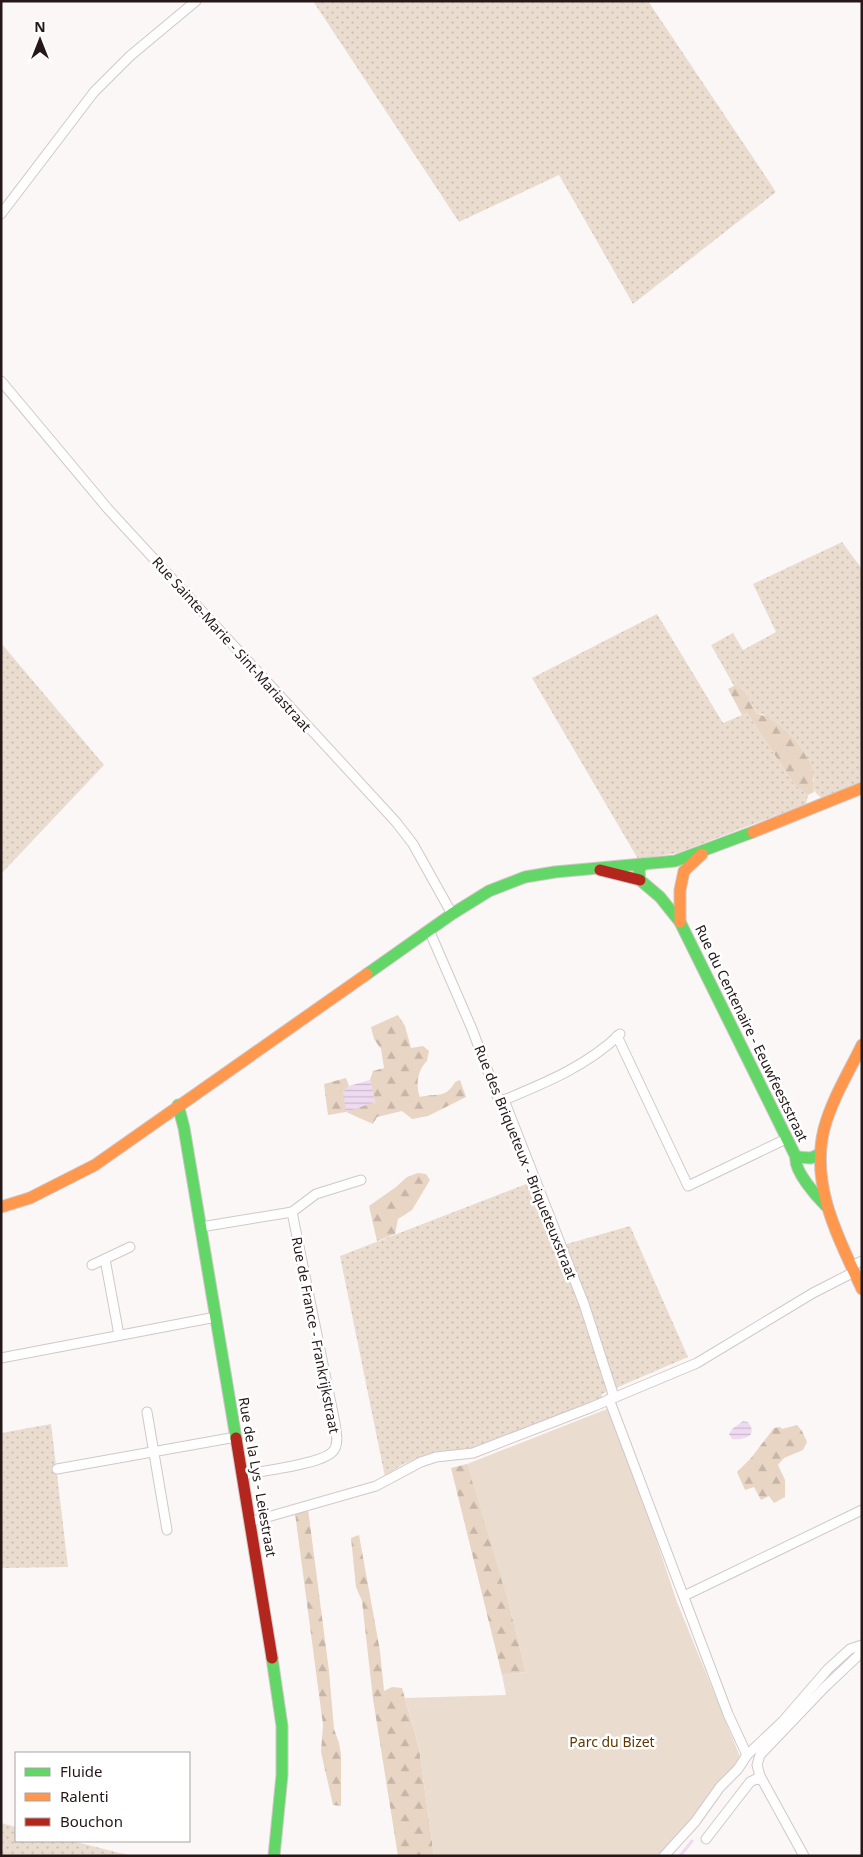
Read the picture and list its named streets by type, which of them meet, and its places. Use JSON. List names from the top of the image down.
{
  "streets": {
    "street": [
      "Rue Sainte-Marie - Sint-Mariastraat",
      "Rue du Centenaire - Eeuwfeeststraat",
      "Rue des Briqueteux - Briqueteuxstraat",
      "Rue de France - Frankrijkstraat",
      "Rue de la Lys - Leiestraat"
    ]
  },
  "crossings": [
    ["Rue de France - Frankrijkstraat", "Rue de la Lys - Leiestraat"]
  ],
  "parks": ["Parc du Bizet"],
  "legend": ["Fluide", "Ralenti", "Bouchon"],
  "north": "top"
}
